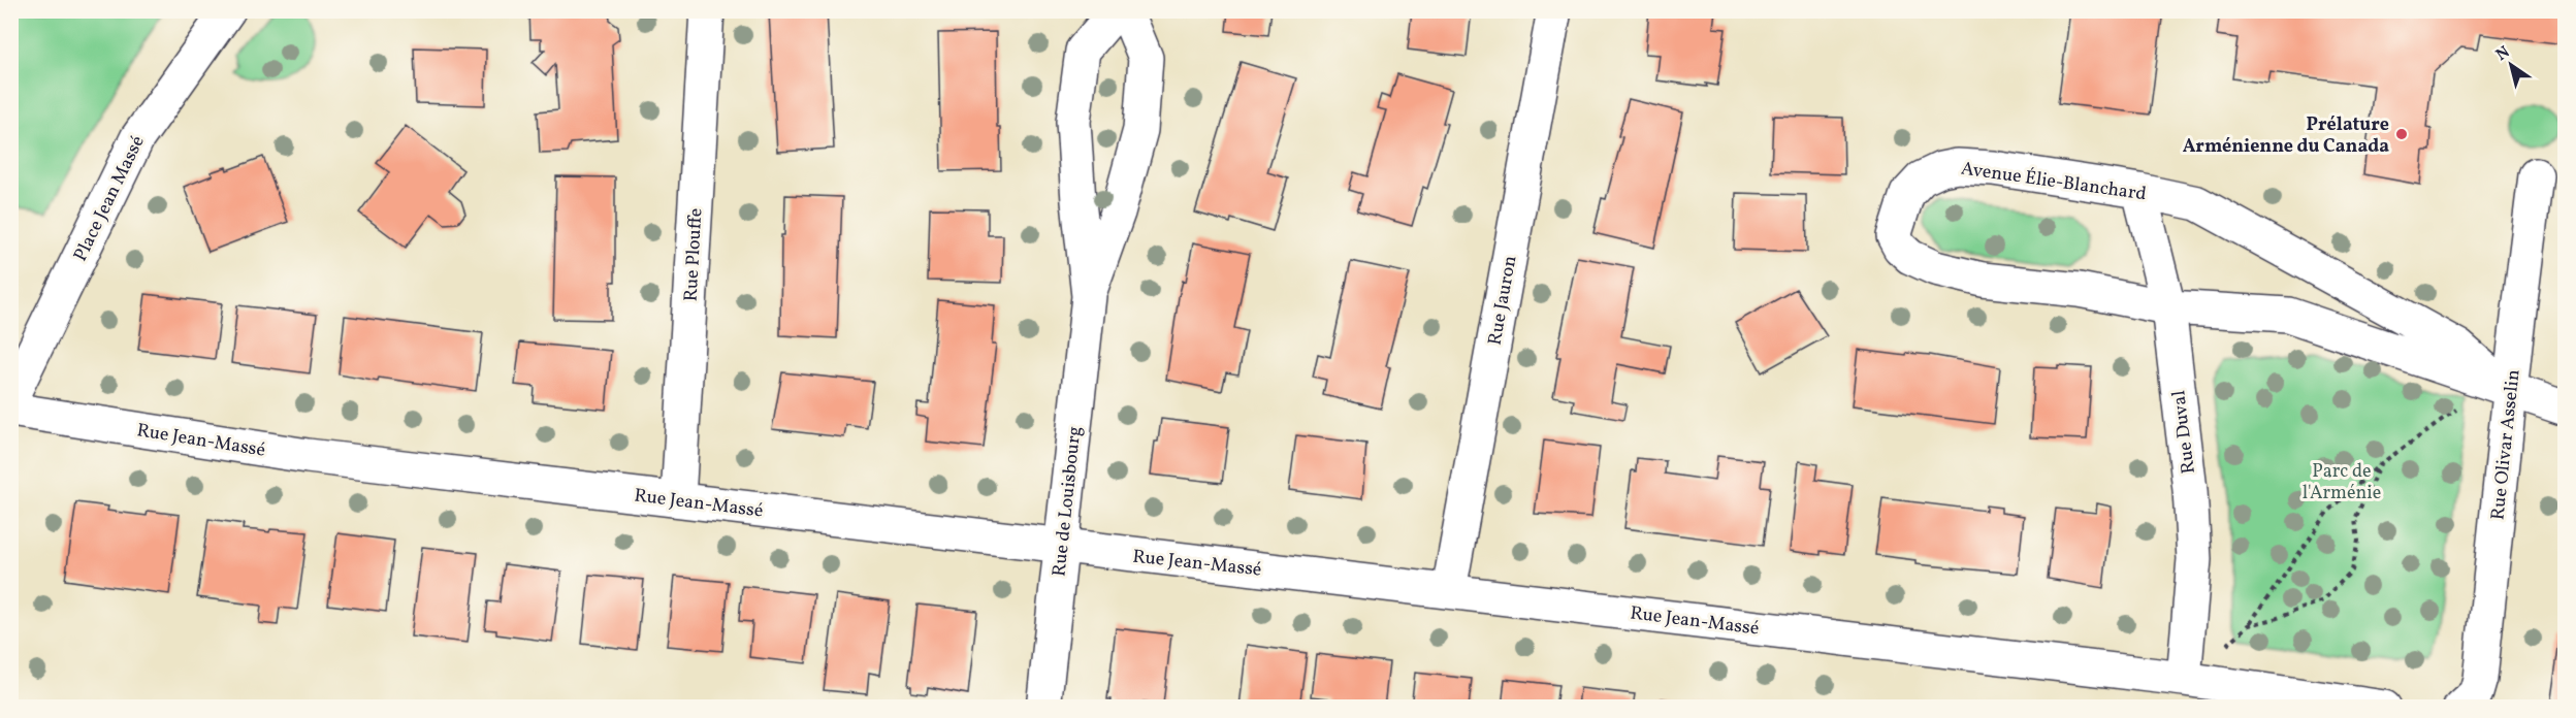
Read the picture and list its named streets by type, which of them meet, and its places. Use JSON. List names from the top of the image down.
{
  "streets": {
    "street": [
      "Avenue Élie-Blanchard",
      "Place Jean Massé",
      "Rue Plouffe",
      "Rue Jauron",
      "Rue Duval",
      "Rue Jean-Massé",
      "Rue Olivar Asselin",
      "Rue de Louisbourg"
    ]
  },
  "crossings": [
    ["Avenue Élie-Blanchard", "Rue Duval"],
    ["Avenue Élie-Blanchard", "Rue Olivar Asselin"],
    ["Rue Plouffe", "Rue Jean-Massé"],
    ["Rue Jauron", "Rue Jean-Massé"],
    ["Rue Duval", "Rue Jean-Massé"],
    ["Rue Jean-Massé", "Rue de Louisbourg"]
  ],
  "parks": ["Parc de l'Arménie"],
  "places": ["Prélature Arménienne du Canada"],
  "north": "top left"
}
